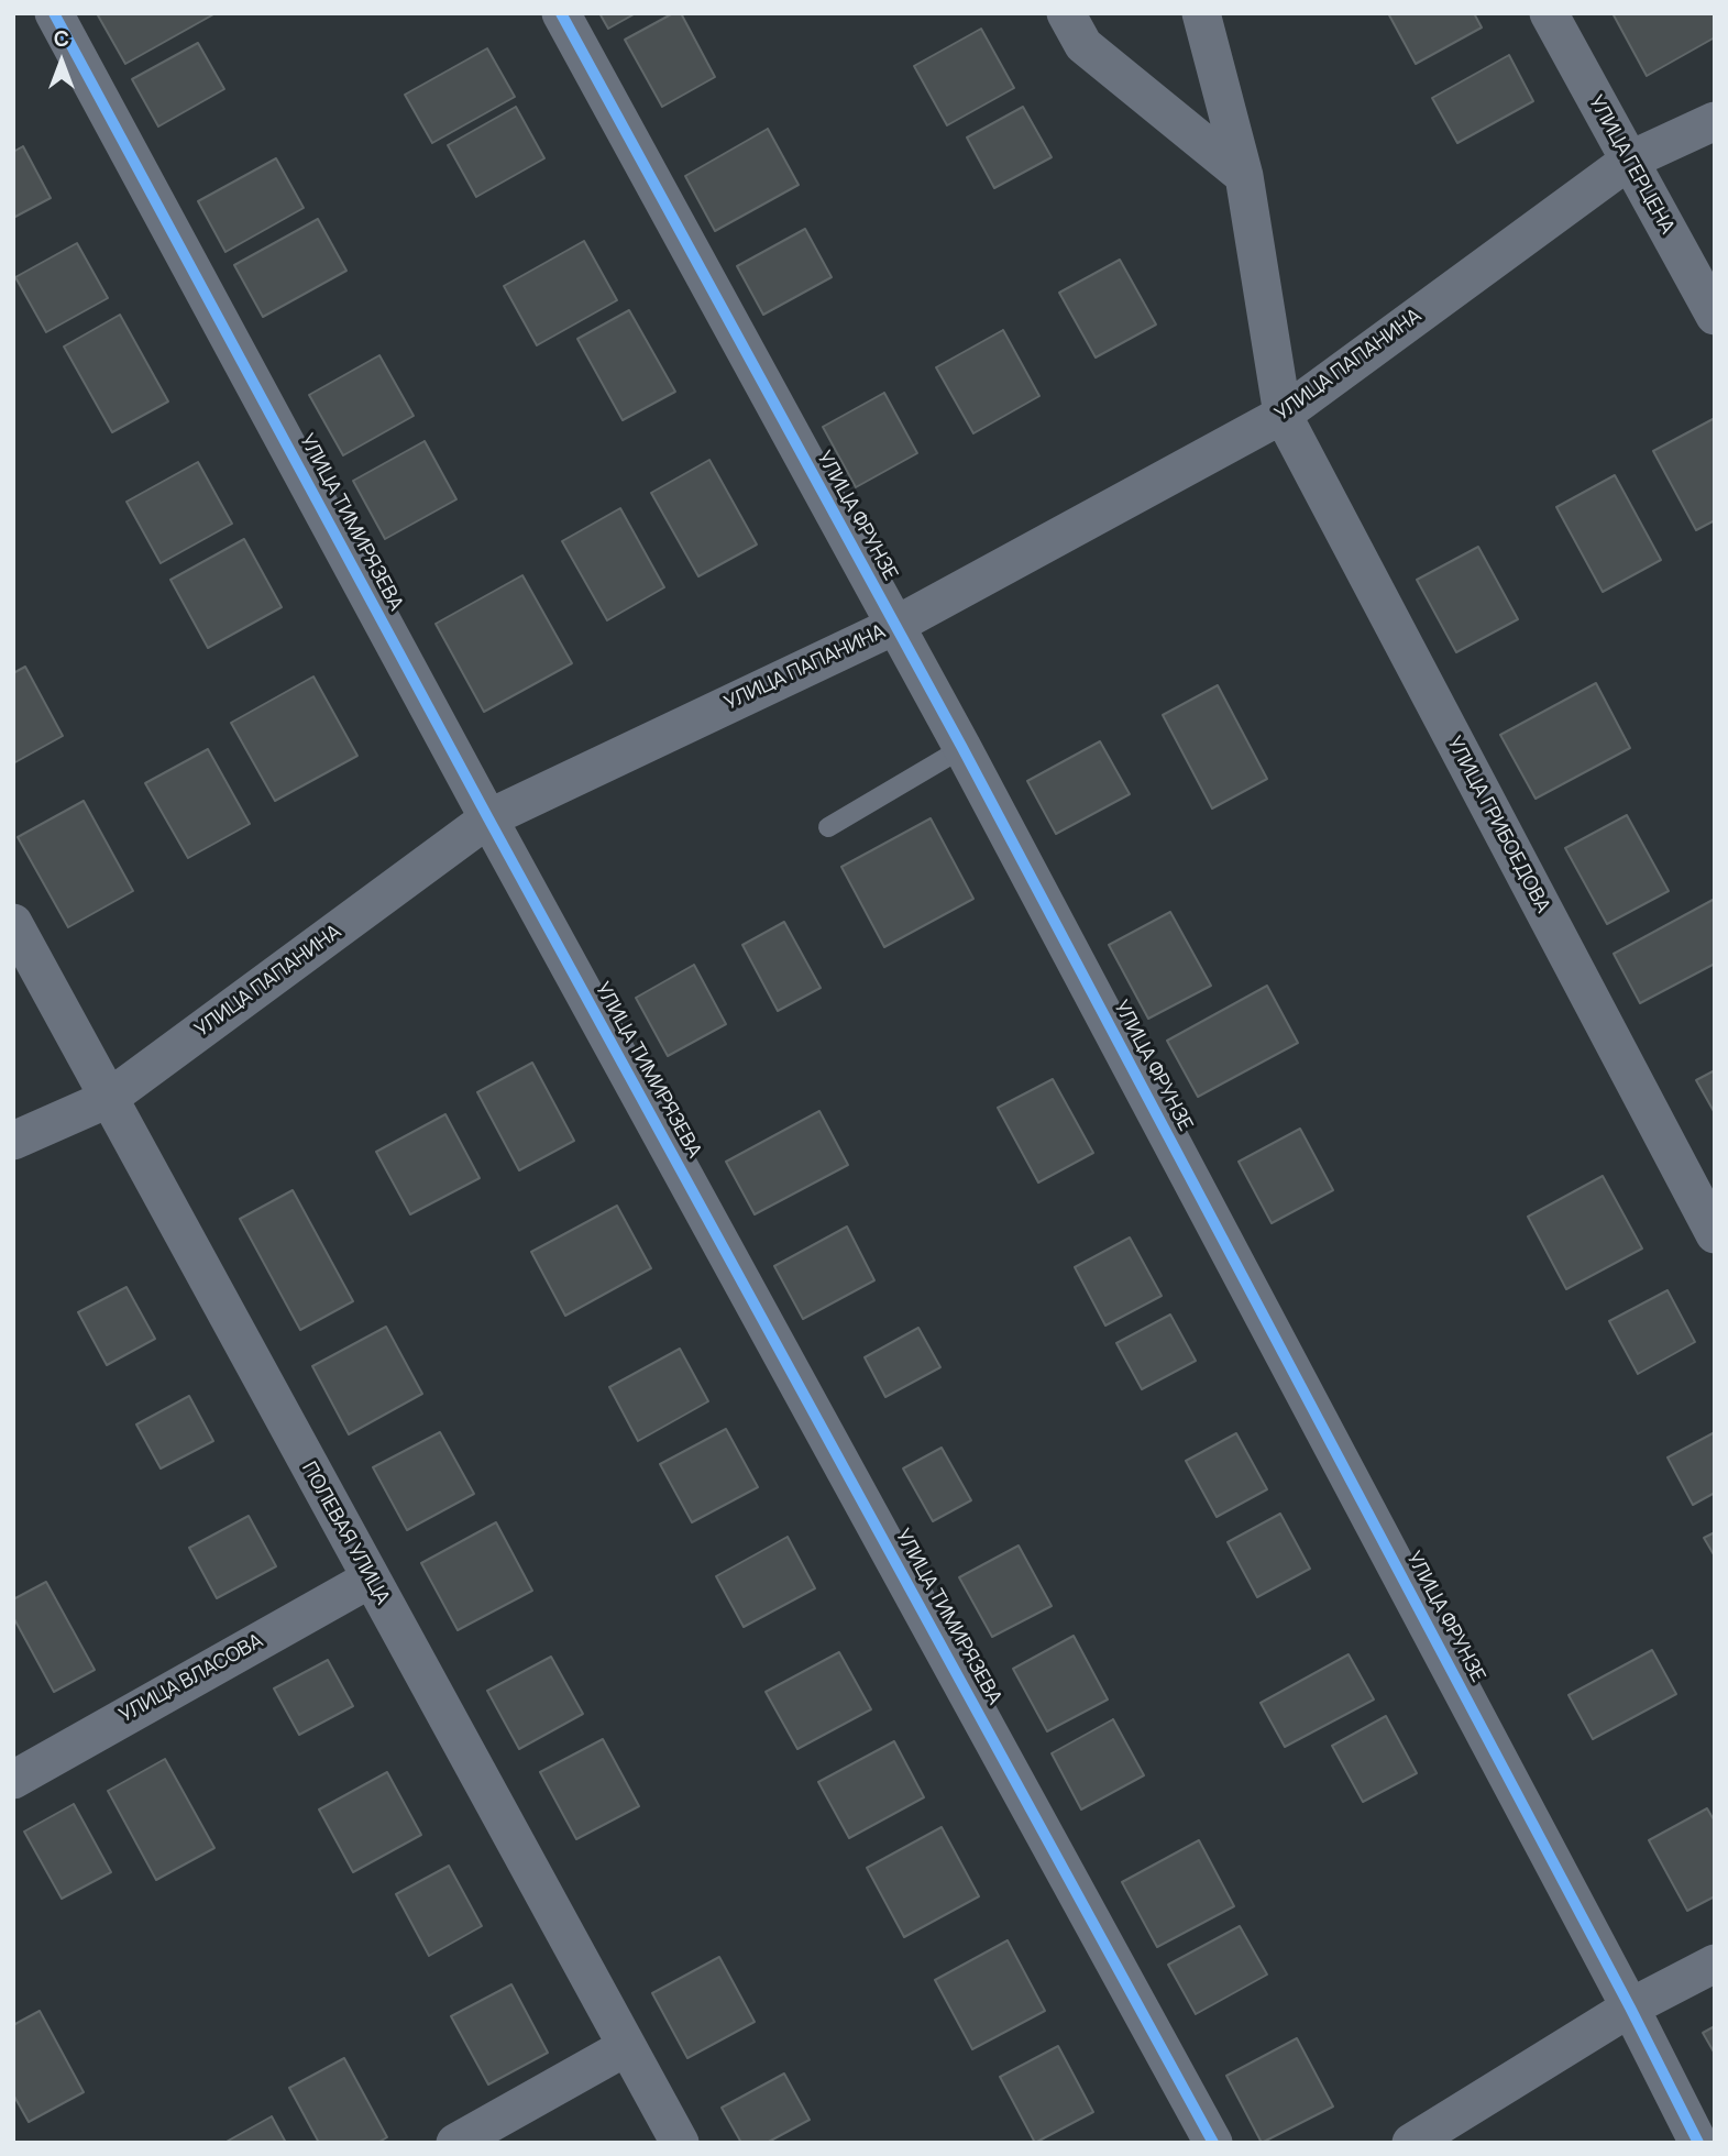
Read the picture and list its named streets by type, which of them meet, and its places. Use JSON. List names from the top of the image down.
{
  "streets": {
    "street": [
      "УЛИЦА ГЕРЦЕНА",
      "УЛИЦА ПАПАНИНА",
      "УЛИЦА ФРУНЗЕ",
      "УЛИЦА ТИМИРЯЗЕВА",
      "УЛИЦА ГРИБОЕДОВА",
      "ПОЛЕВАЯ УЛИЦА",
      "УЛИЦА ВЛАСОВА"
    ]
  },
  "crossings": [
    ["УЛИЦА ГЕРЦЕНА", "УЛИЦА ПАПАНИНА"],
    ["УЛИЦА ПАПАНИНА", "УЛИЦА ФРУНЗЕ"],
    ["УЛИЦА ПАПАНИНА", "УЛИЦА ТИМИРЯЗЕВА"],
    ["УЛИЦА ПАПАНИНА", "УЛИЦА ГРИБОЕДОВА"],
    ["УЛИЦА ПАПАНИНА", "ПОЛЕВАЯ УЛИЦА"],
    ["ПОЛЕВАЯ УЛИЦА", "УЛИЦА ВЛАСОВА"]
  ],
  "north": "top"
}
